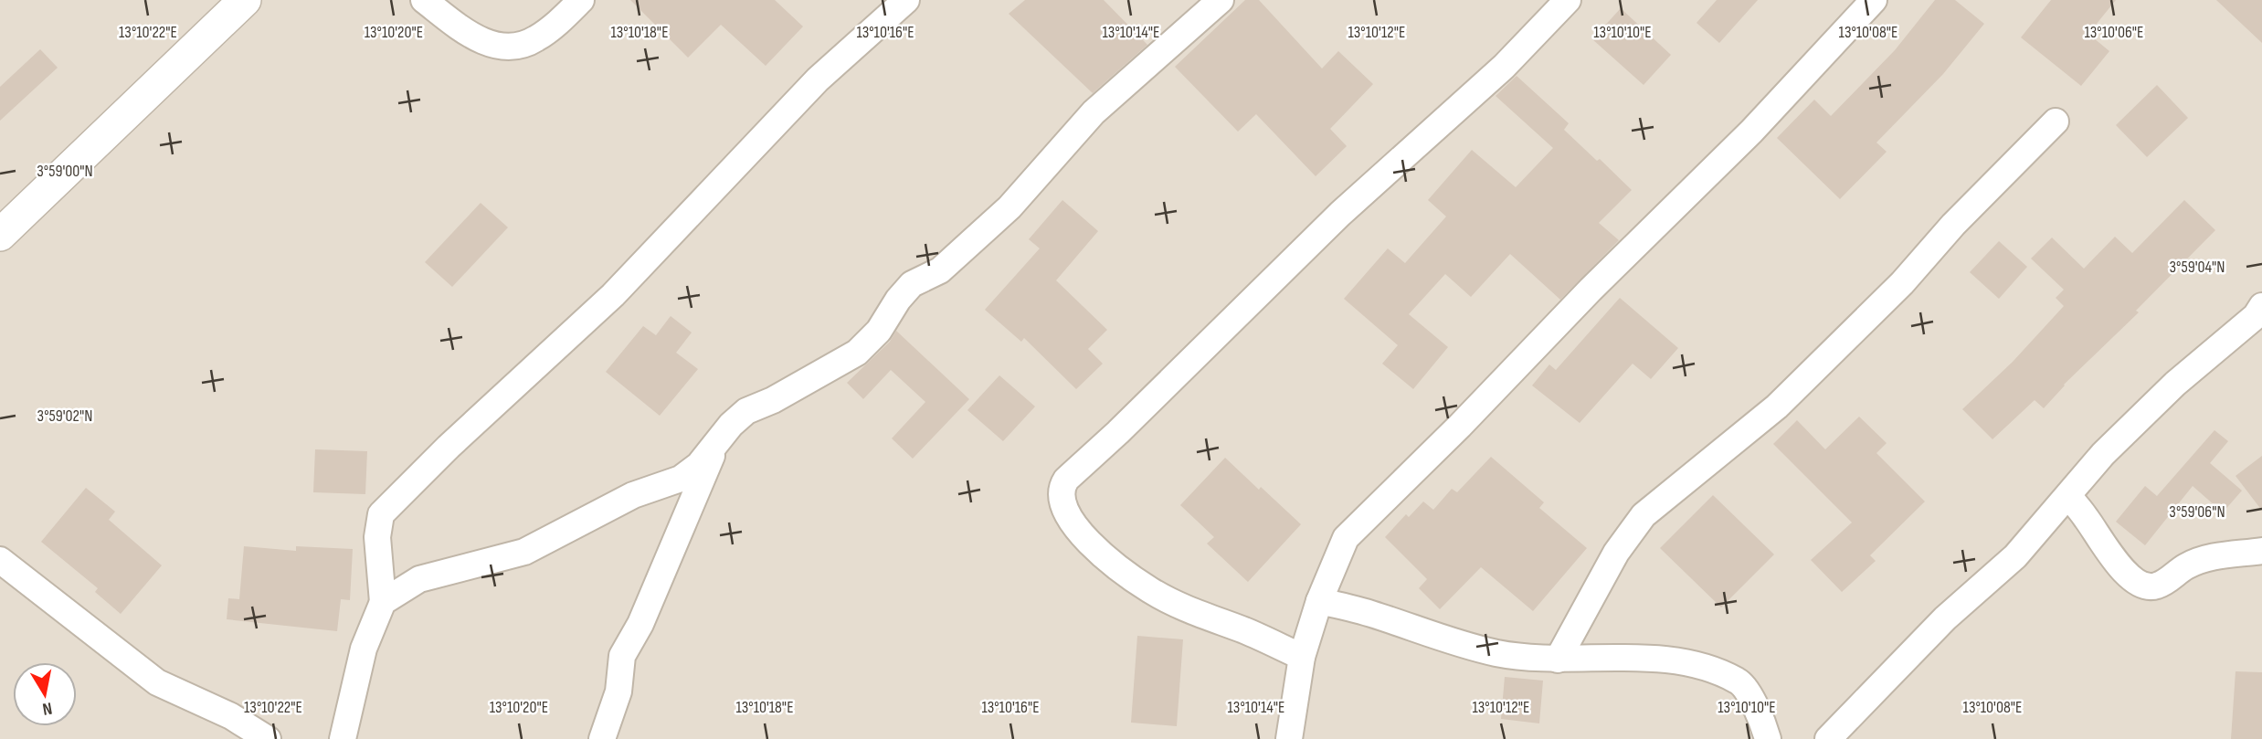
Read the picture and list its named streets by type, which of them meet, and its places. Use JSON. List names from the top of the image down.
{
  "north": "bottom",
  "coordinates": [
    "13°10'22\"E",
    "13°10'20\"E",
    "13°10'18\"E",
    "13°10'16\"E",
    "13°10'14\"E",
    "13°10'12\"E",
    "13°10'10\"E",
    "13°10'08\"E",
    "13°10'06\"E",
    "3°59'00\"N",
    "3°59'04\"N",
    "3°59'02\"N",
    "3°59'06\"N"
  ]
}
